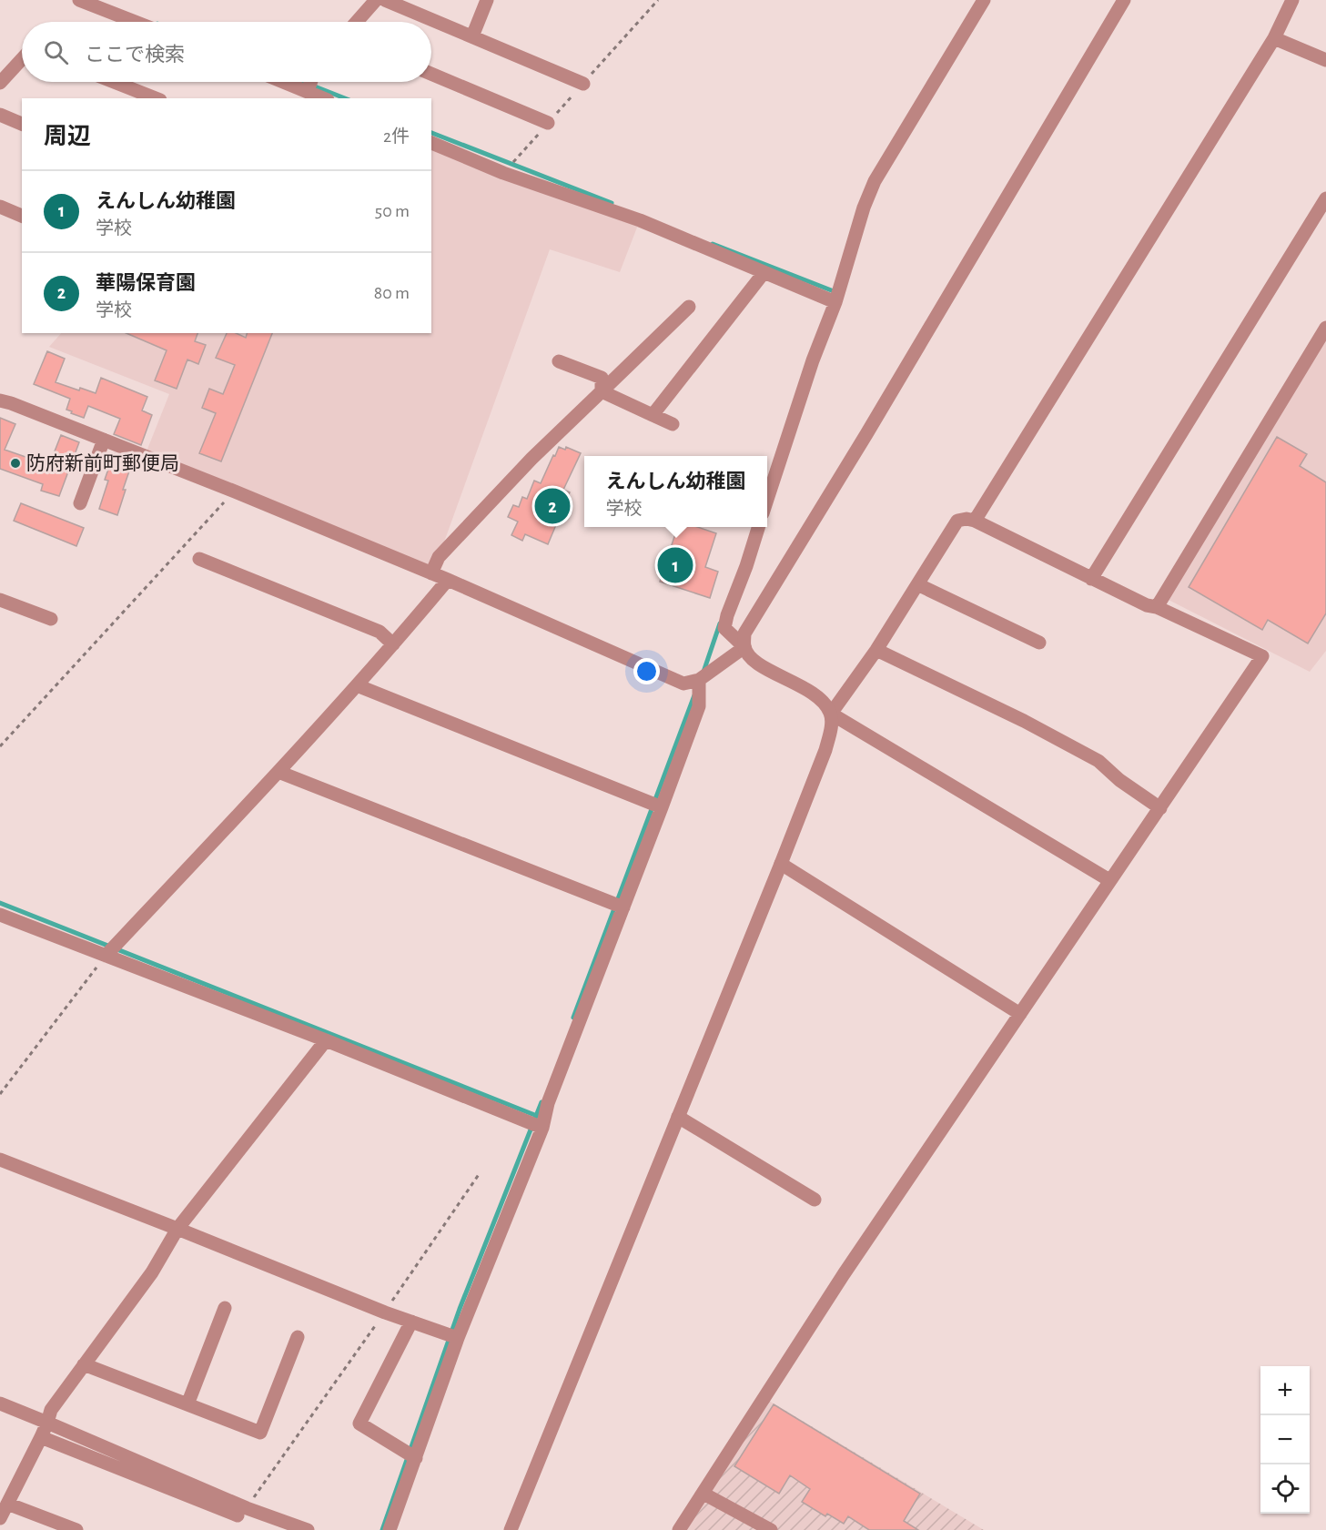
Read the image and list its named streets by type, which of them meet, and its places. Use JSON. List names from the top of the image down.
{
  "places": ["防府新前町郵便局"],
  "page": {
    "search": "ここで検索",
    "heading": ["周辺", "2件"],
    "list": [
      {
        "mark": "1",
        "name": "えんしん幼稚園",
        "note": "学校",
        "value": "50 m"
      },
      {
        "mark": "2",
        "name": "華陽保育園",
        "note": "学校",
        "value": "80 m"
      }
    ],
    "popup": ["えんしん幼稚園", "学校"],
    "pins": ["2", "1"],
    "map_buttons": ["+", "−"]
  }
}
